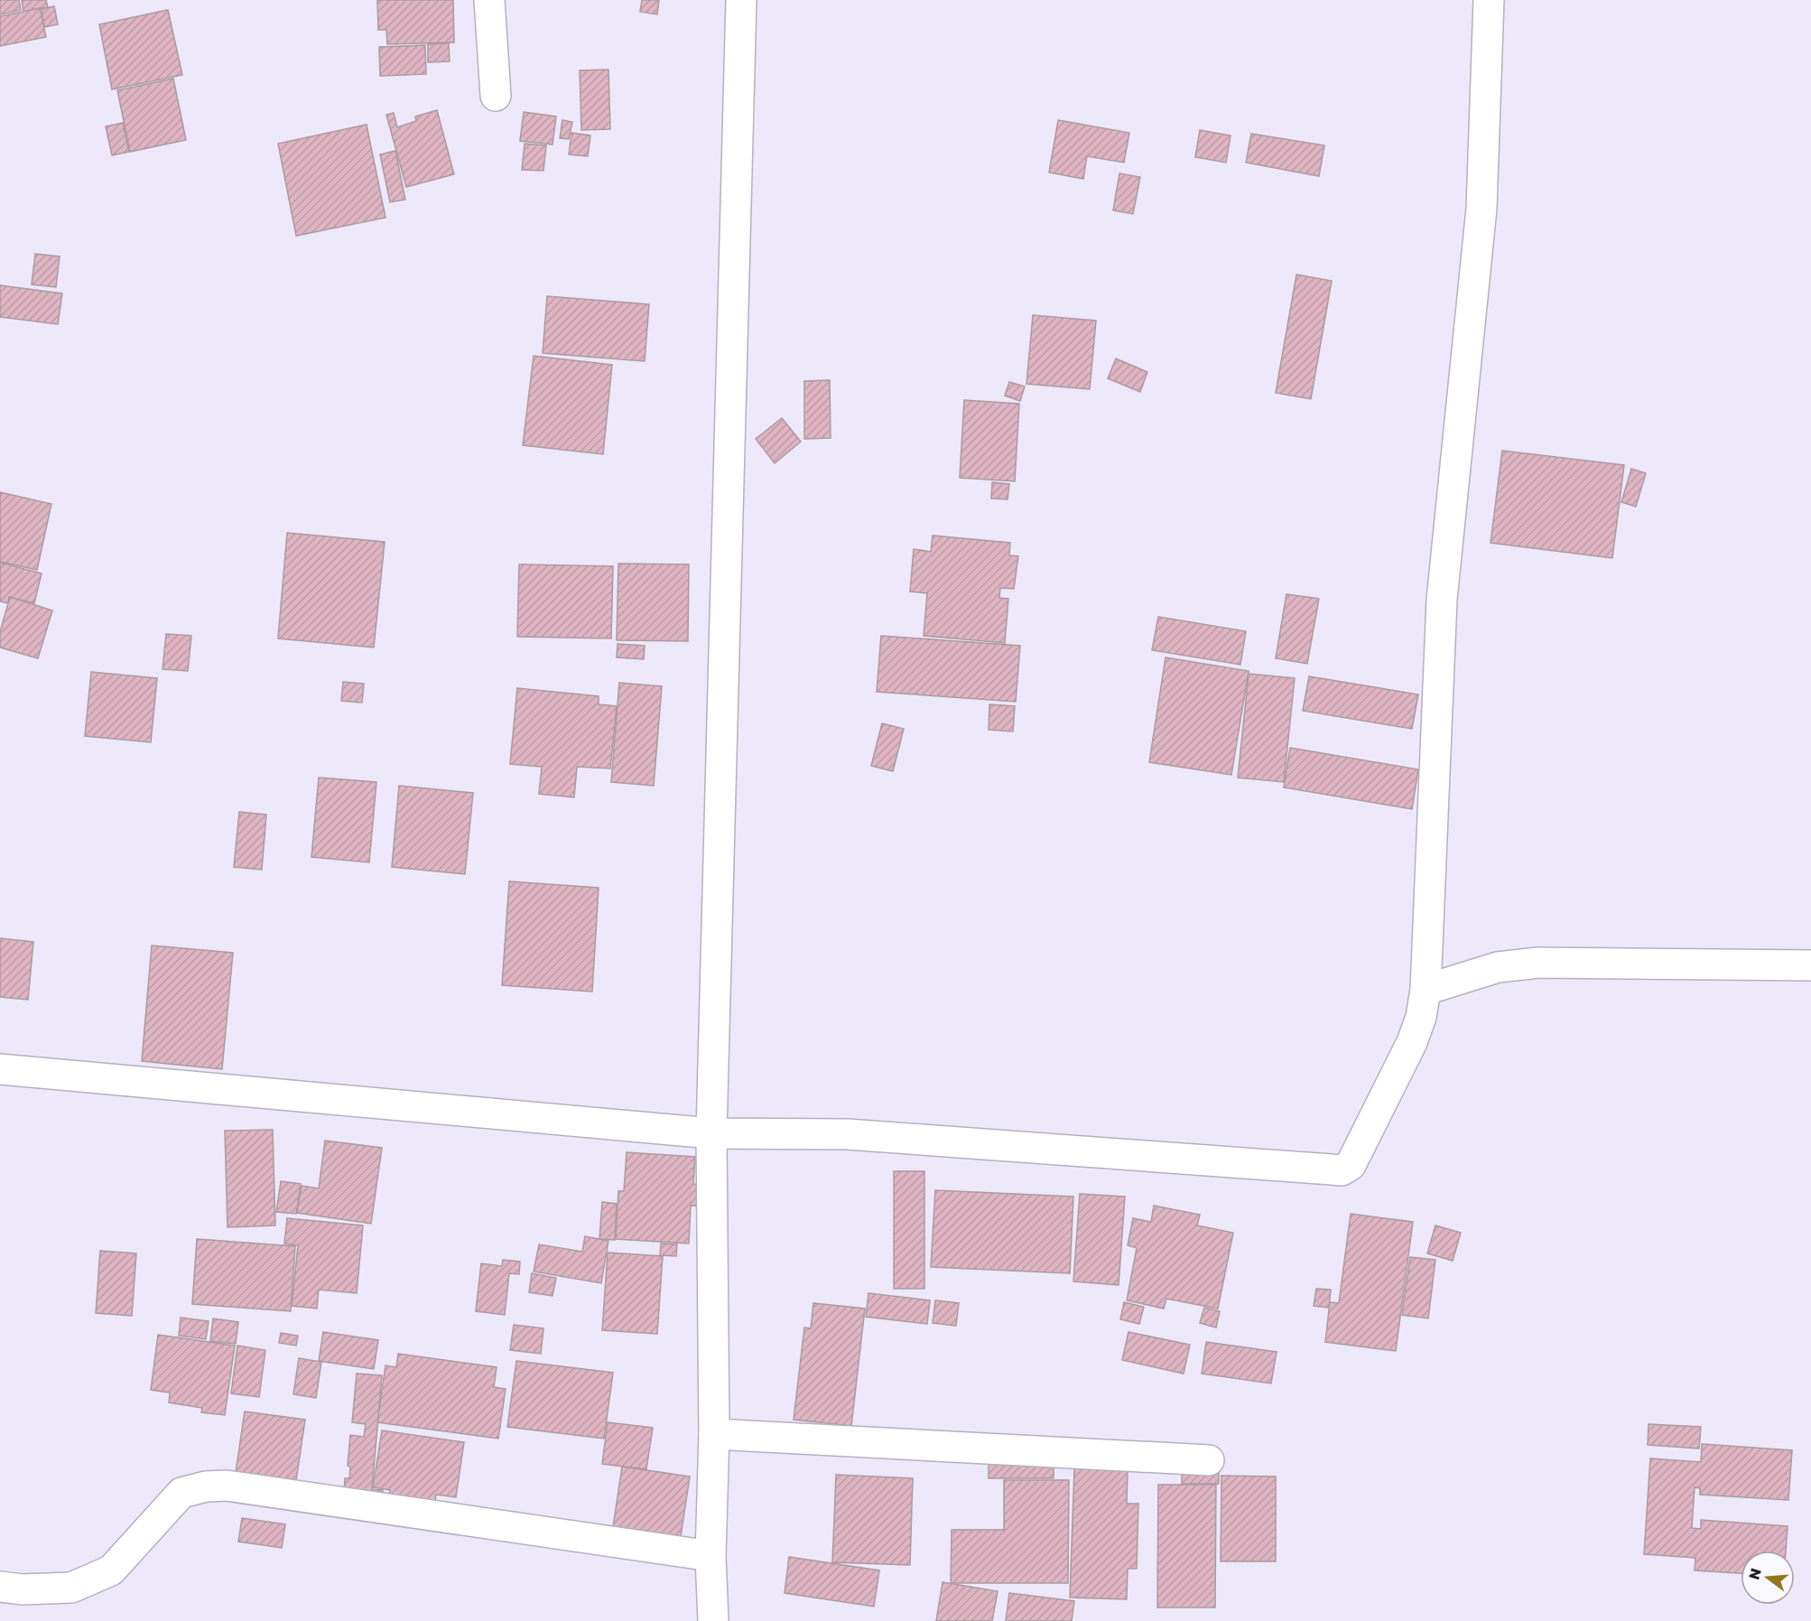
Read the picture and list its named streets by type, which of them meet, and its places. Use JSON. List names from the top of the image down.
{
  "north": "left"
}
